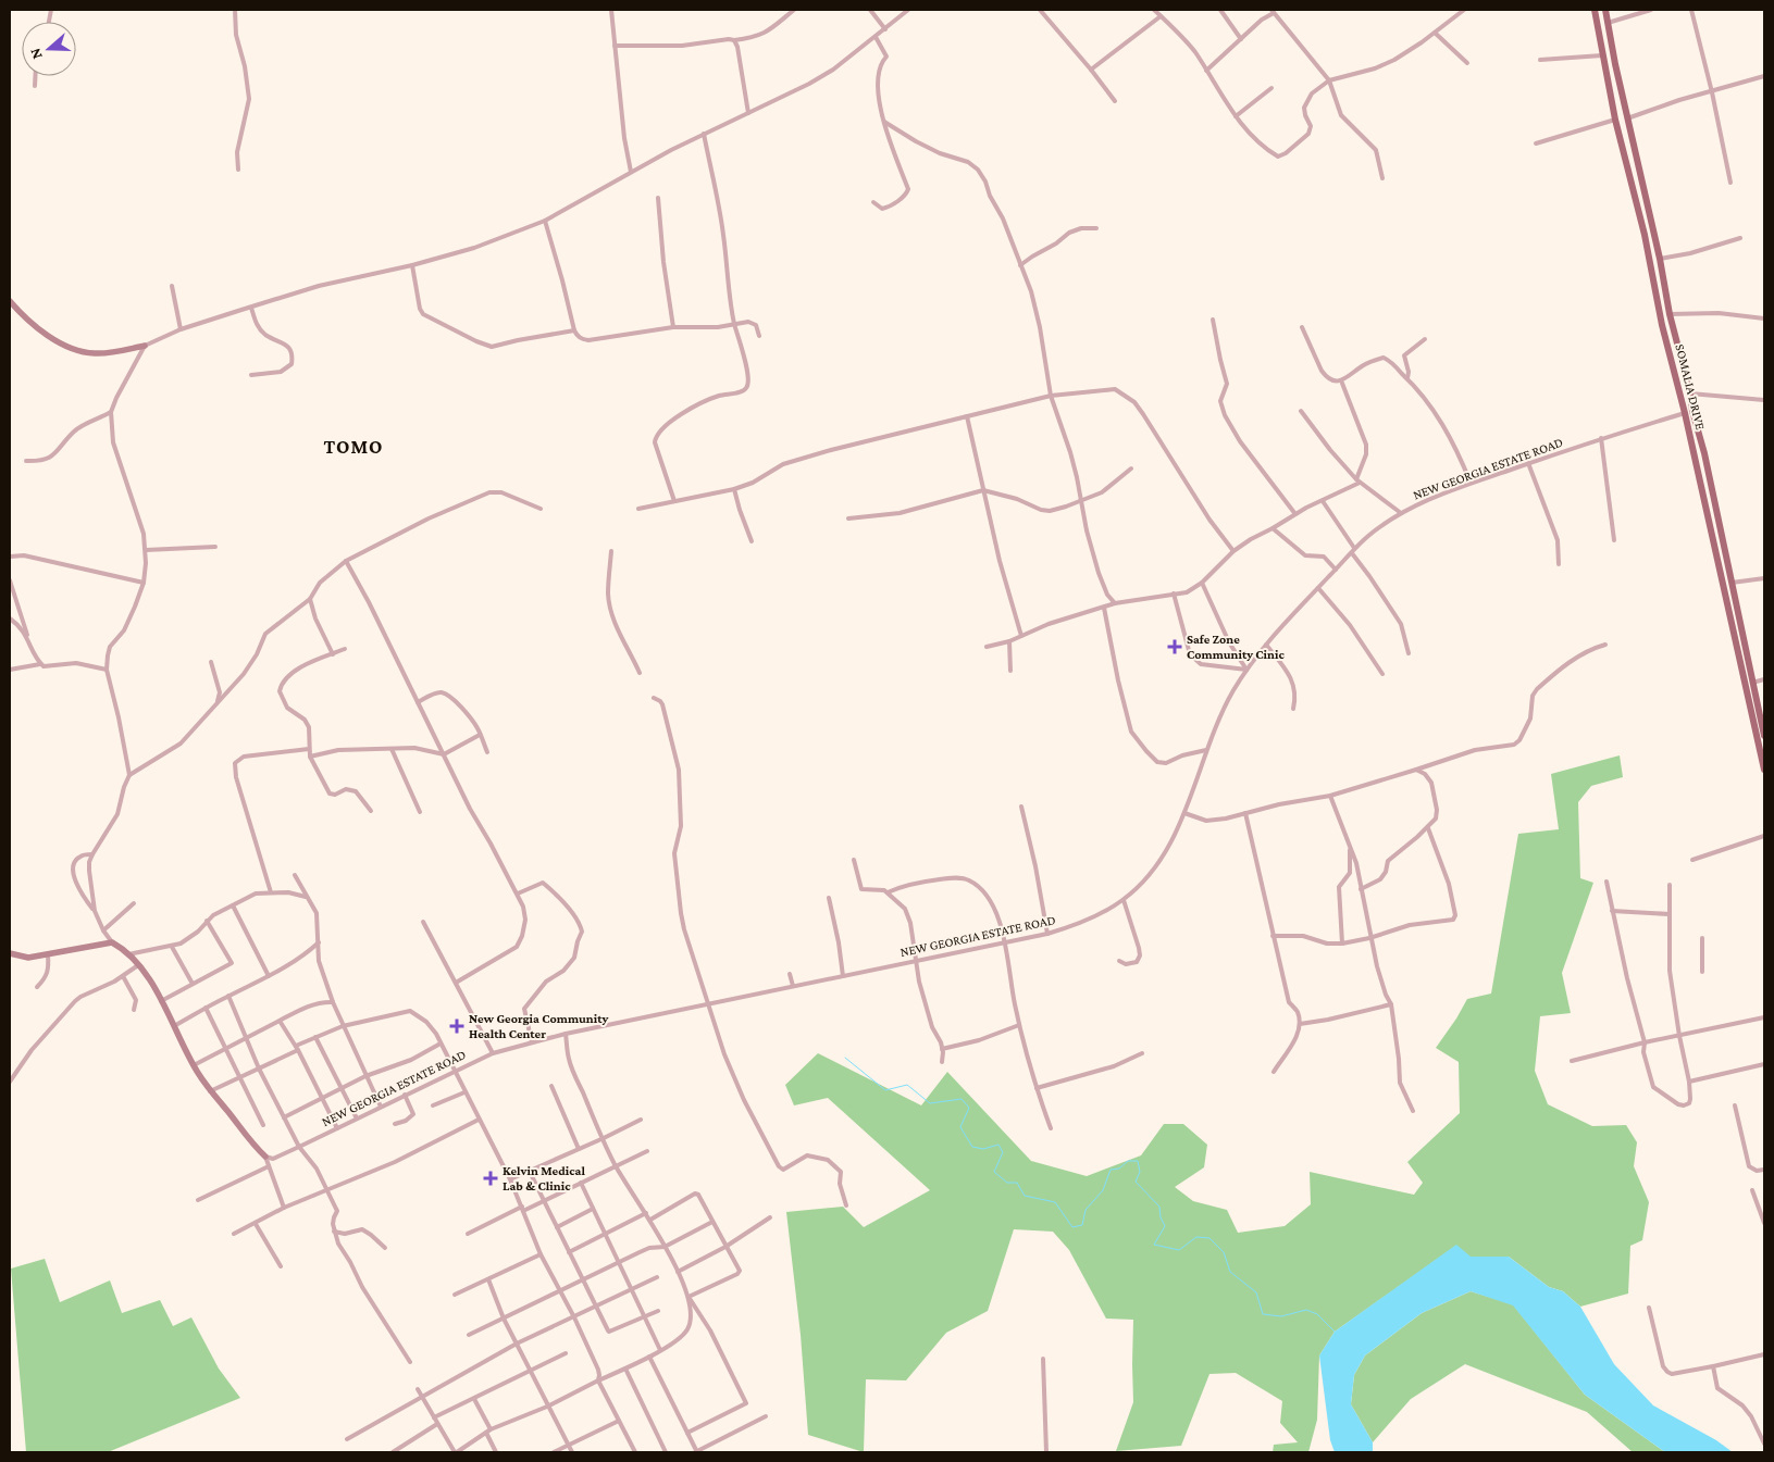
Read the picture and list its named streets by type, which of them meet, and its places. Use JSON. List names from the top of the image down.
{
  "streets": {
    "main road": ["SOMALIA DRIVE"],
    "street": ["NEW GEORGIA ESTATE ROAD"]
  },
  "crossings": [
    ["SOMALIA DRIVE", "NEW GEORGIA ESTATE ROAD"]
  ],
  "districts": ["TOMO"],
  "places": {
    "health": ["Safe Zone Community Cinic", "New Georgia Community Health Center", "Kelvin Medical Lab & Clinic"]
  },
  "north": "left"
}
